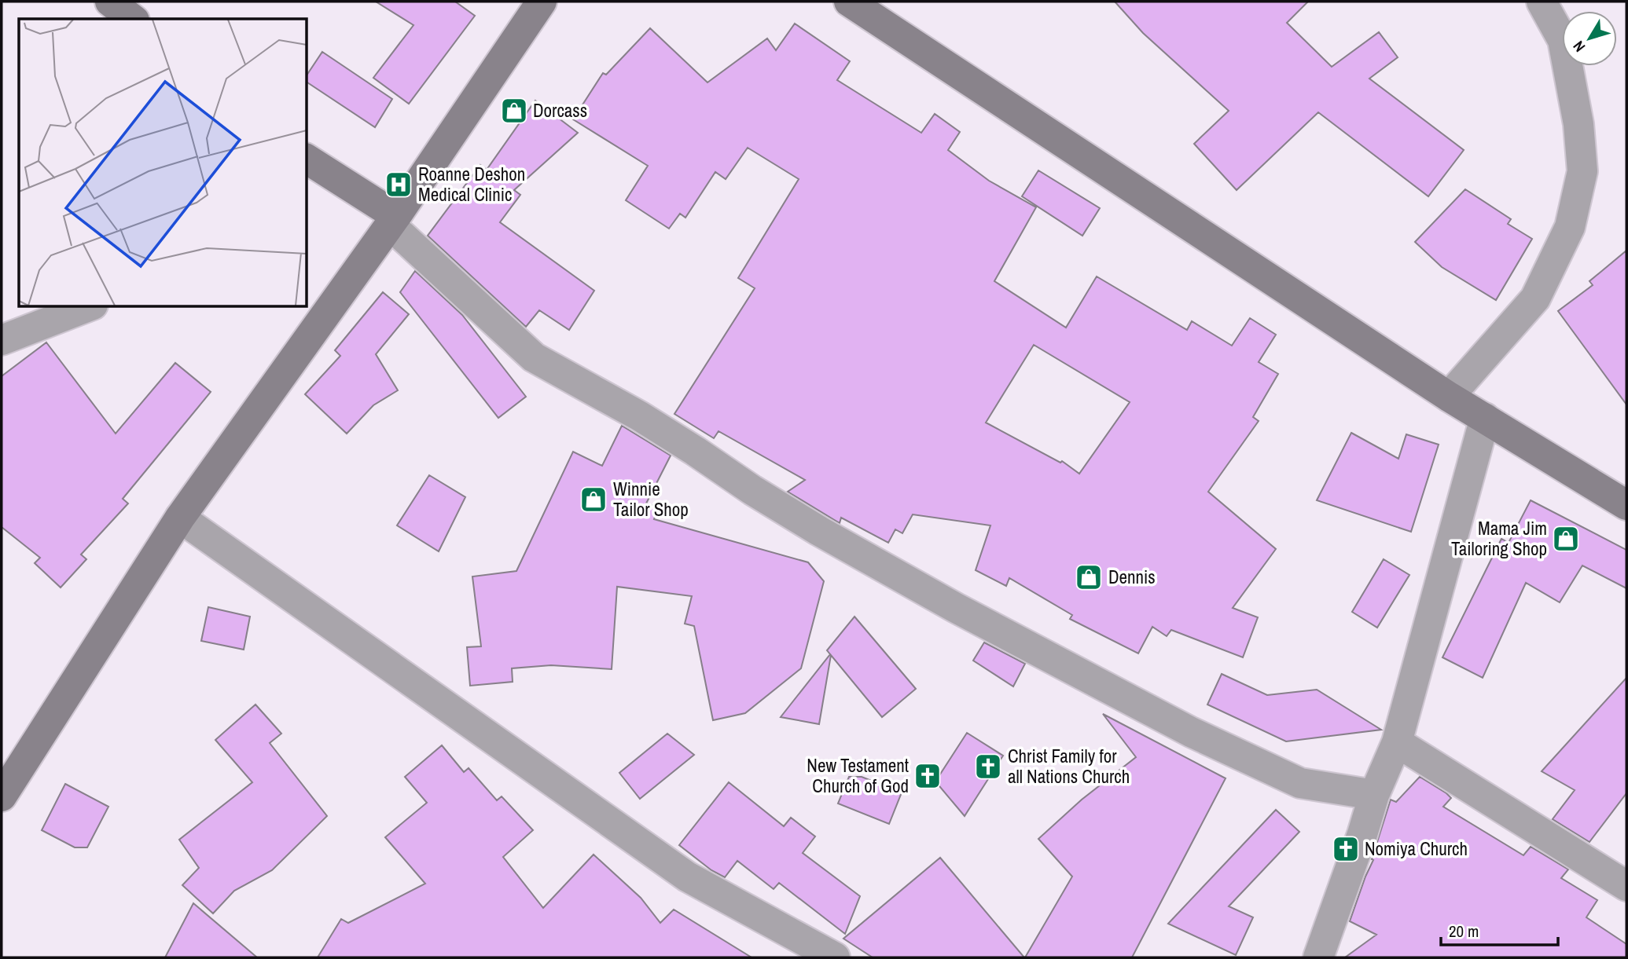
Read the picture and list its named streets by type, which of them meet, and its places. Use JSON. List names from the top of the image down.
{
  "places": {
    "shop": [
      "Dorcass",
      "Winnie Tailor Shop",
      "Mama Jim Tailoring Shop",
      "Dennis"
    ],
    "hospital": ["Roanne Deshon Medical Clinic"],
    "church": ["Christ Family for all Nations Church", "New Testament Church of God", "Nomiya Church"]
  },
  "scale_bar": "20 m",
  "north": "bottom left"
}
